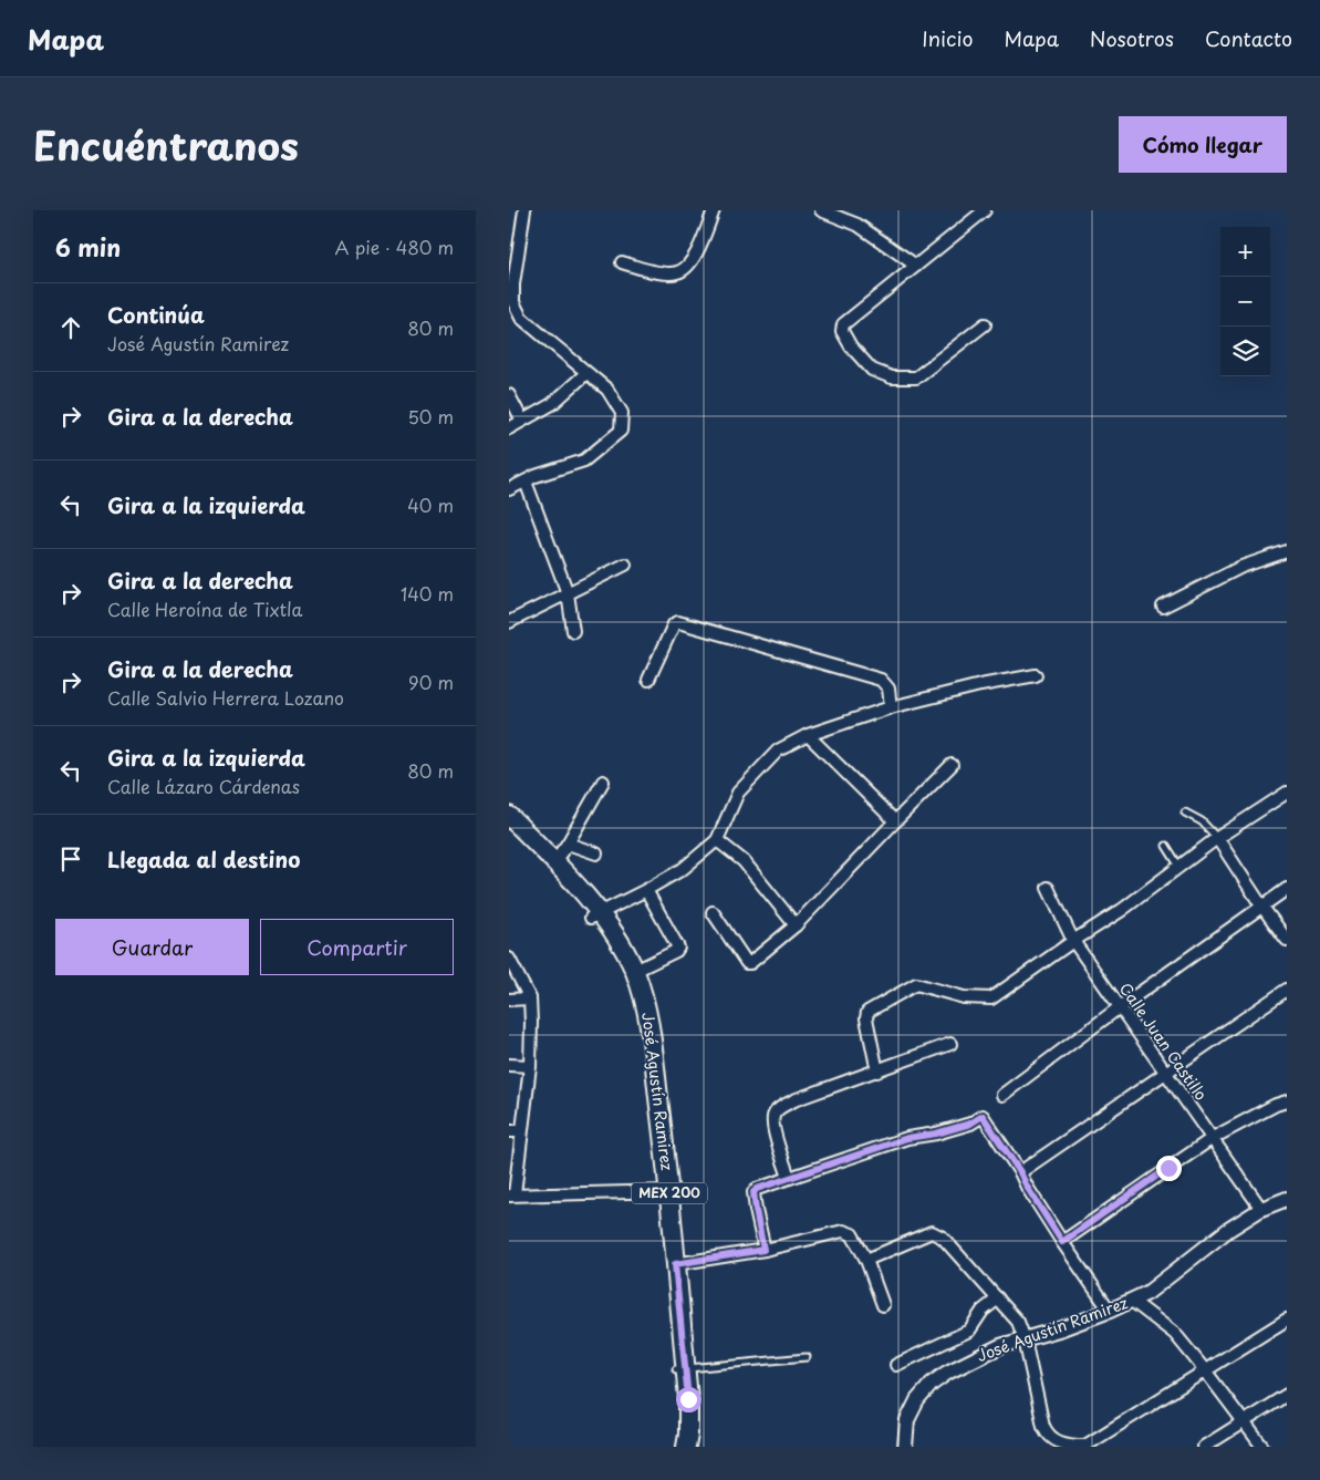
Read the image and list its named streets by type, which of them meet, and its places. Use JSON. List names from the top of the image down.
{
  "streets": {
    "main road": ["José Agustín Ramirez", "MEX 200"],
    "street": ["Calle Juan Castillo"]
  },
  "crossings": [
    ["Calle Juan Castillo", "José Agustín Ramirez"]
  ],
  "page": {
    "header": "Mapa",
    "nav": [
      "Inicio",
      "Mapa",
      "Nosotros",
      "Contacto"
    ],
    "title": "Encuéntranos",
    "buttons": [
      "Cómo llegar",
      ["Guardar", "Compartir"]
    ],
    "heading": ["6 min", "A pie · 480 m"],
    "map_buttons": ["+", "−"],
    "list": [
      ["Continúa", "José Agustín Ramirez", "80 m"],
      ["Gira a la derecha", "50 m"],
      ["Gira a la izquierda", "40 m"],
      ["Gira a la derecha", "Calle Heroína de Tixtla", "140 m"],
      ["Gira a la derecha", "Calle Salvio Herrera Lozano", "90 m"],
      ["Gira a la izquierda", "Calle Lázaro Cárdenas", "80 m"],
      "Llegada al destino"
    ]
  }
}
